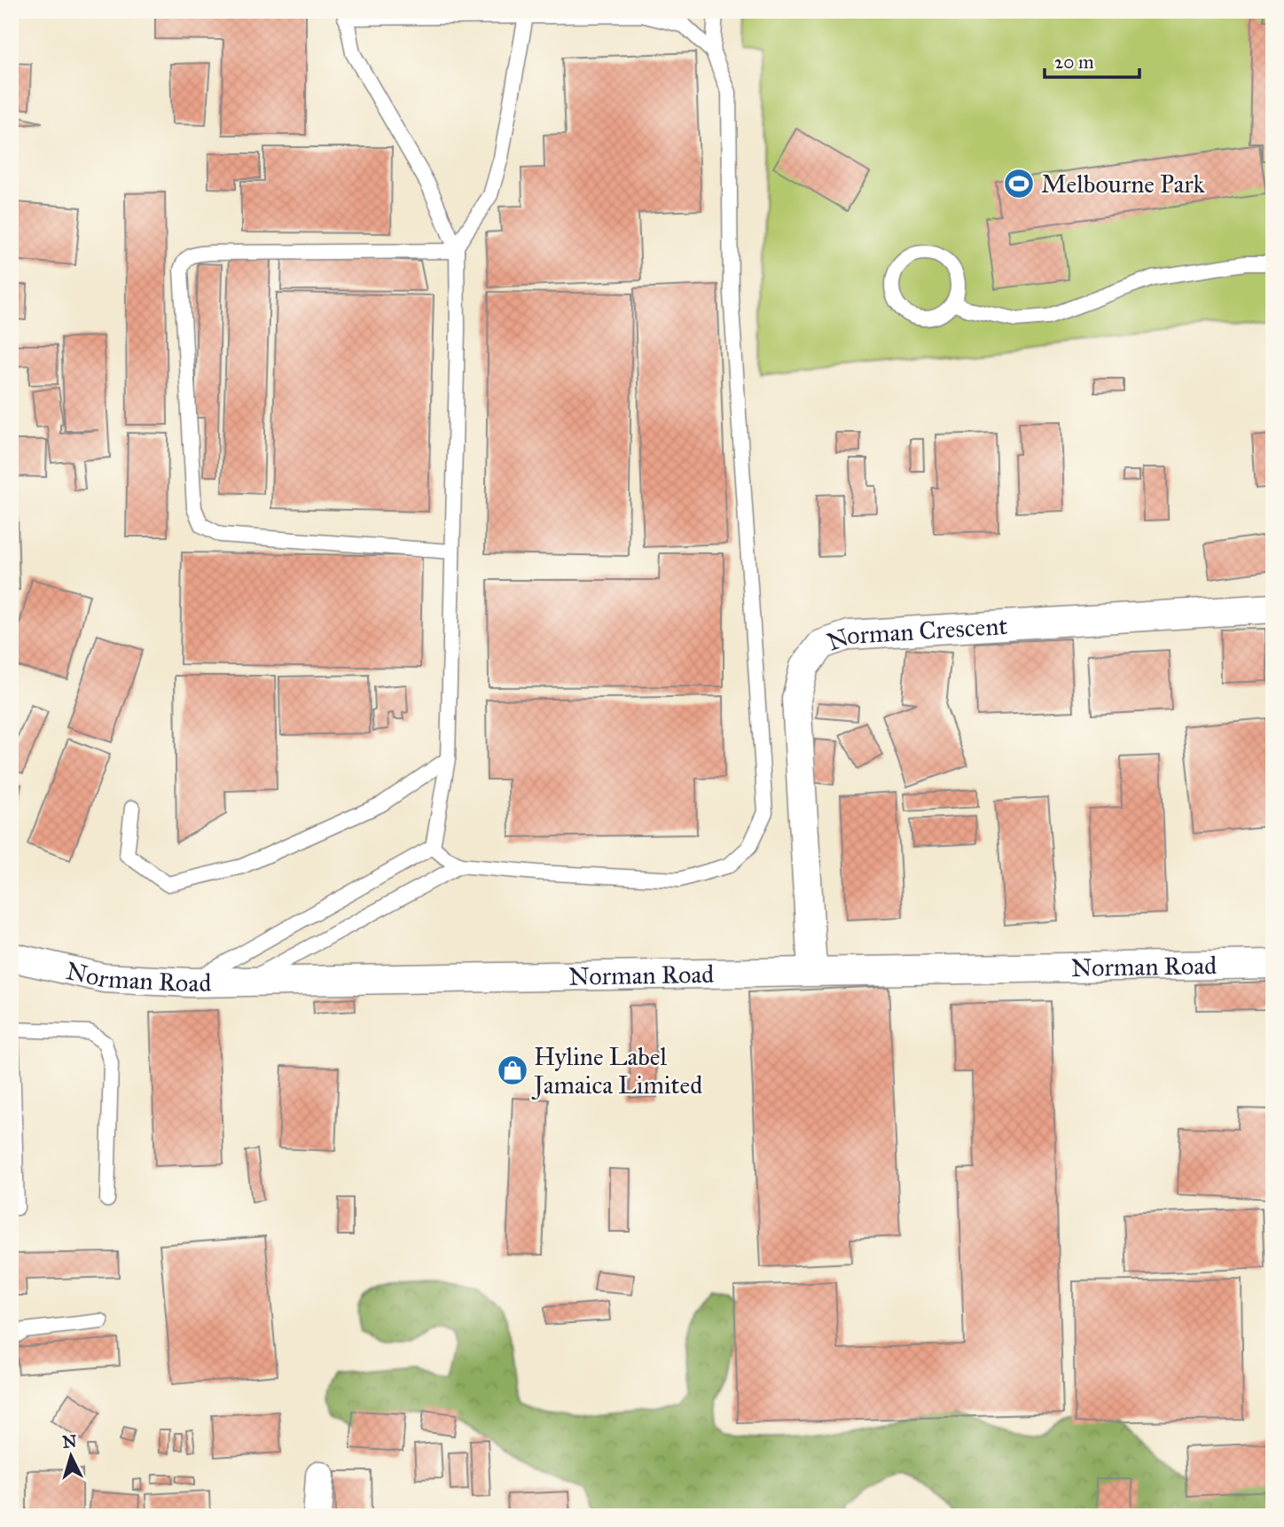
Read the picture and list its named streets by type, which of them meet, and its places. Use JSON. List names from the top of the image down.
{
  "streets": {
    "street": ["Norman Crescent", "Norman Road"]
  },
  "crossings": [
    ["Norman Crescent", "Norman Road"]
  ],
  "places": {
    "sports": ["Melbourne Park"],
    "shop": ["Hyline Label Jamaica Limited"]
  },
  "scale_bar": "20 m",
  "north": "top"
}
